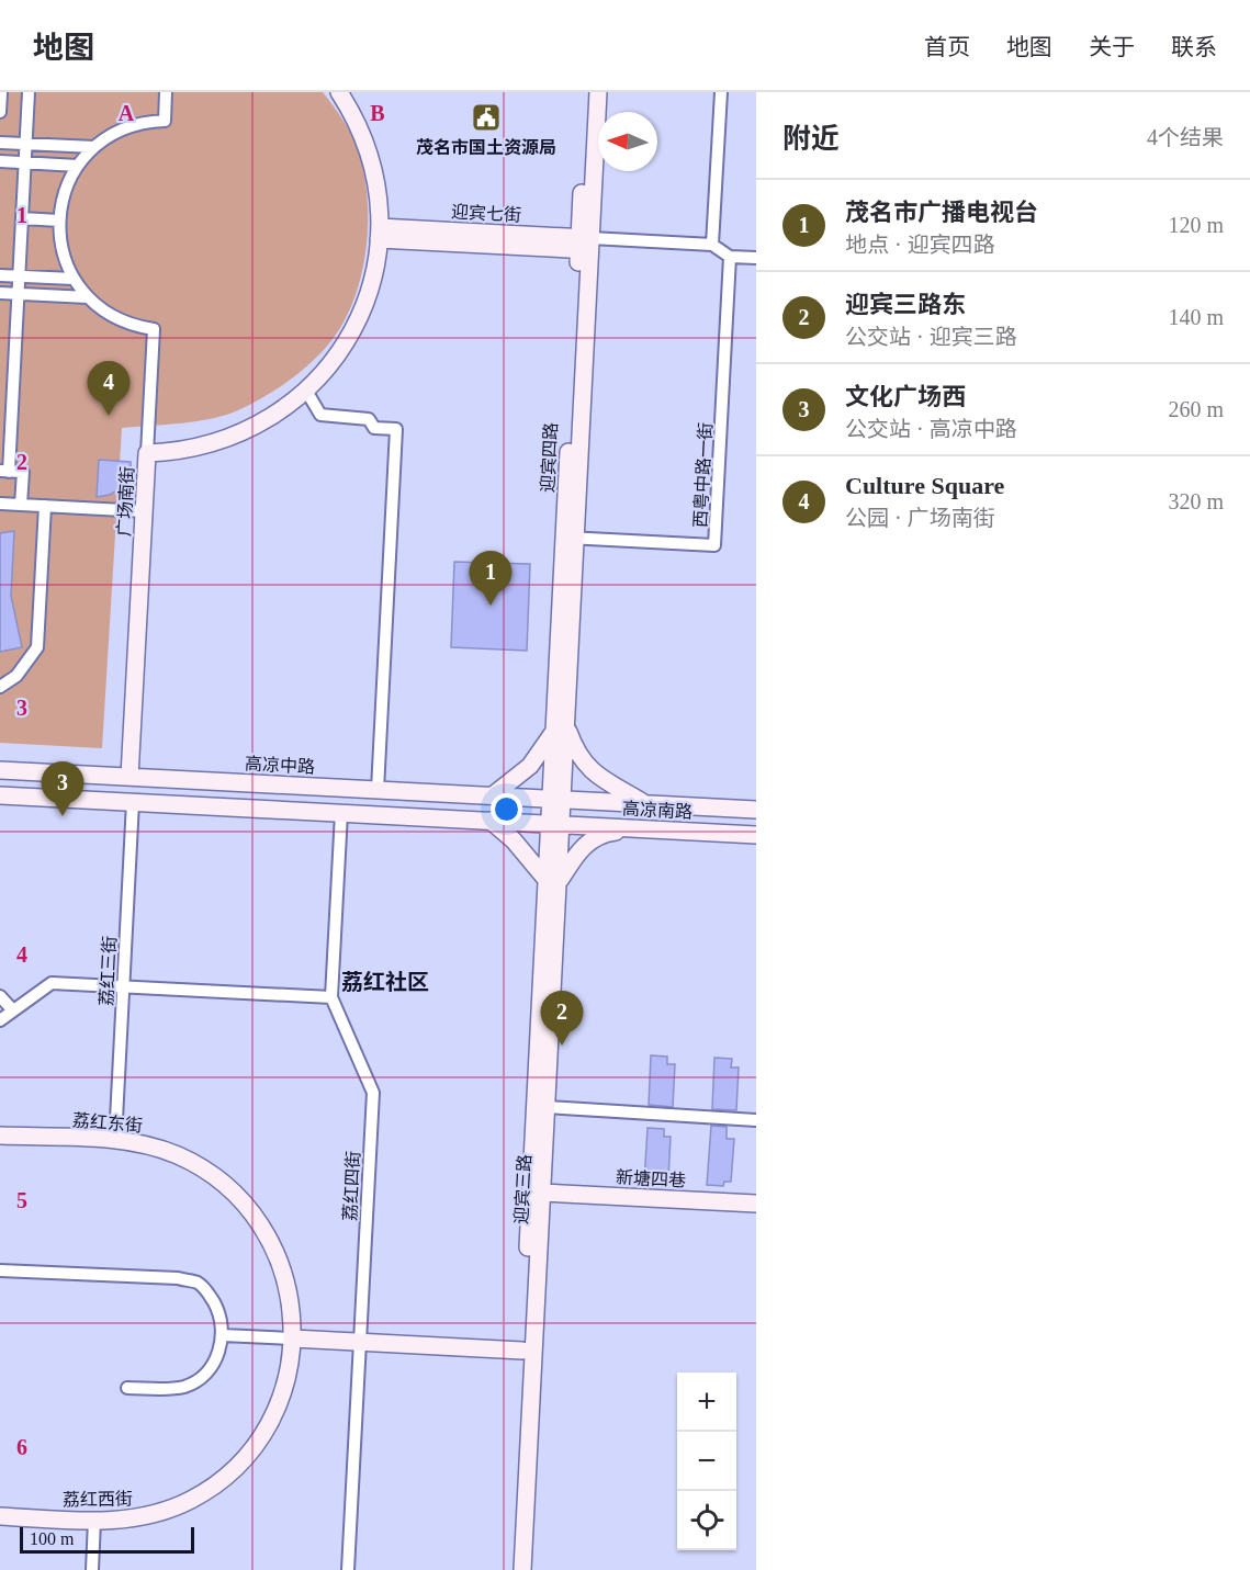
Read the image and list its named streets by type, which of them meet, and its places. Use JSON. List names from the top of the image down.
{
  "streets": {
    "main road": [
      "迎宾七街",
      "迎宾四路",
      "广场南街",
      "高凉中路",
      "高凉南路",
      "荔红东街",
      "新塘四巷",
      "迎宾三路",
      "荔红西街"
    ],
    "street": ["西粤中路一街", "荔红三街", "荔红四街"]
  },
  "crossings": [
    ["迎宾七街", "迎宾四路"],
    ["迎宾七街", "广场南街"],
    ["迎宾四路", "西粤中路一街"],
    ["迎宾四路", "高凉中路"],
    ["迎宾四路", "高凉南路"],
    ["迎宾四路", "迎宾三路"],
    ["广场南街", "高凉中路"],
    ["高凉中路", "高凉南路"],
    ["高凉中路", "迎宾三路"],
    ["高凉南路", "迎宾三路"],
    ["荔红三街", "荔红东街"],
    ["荔红东街", "荔红西街"],
    ["新塘四巷", "迎宾三路"]
  ],
  "districts": ["荔红社区"],
  "places": {
    "public building": ["茂名市国土资源局"]
  },
  "scale_bar": "100 m",
  "north": "left",
  "page": {
    "header": "地图",
    "nav": [
      "首页",
      "地图",
      "关于",
      "联系"
    ],
    "heading": ["附近", "4个结果"],
    "list": [
      {
        "mark": "1",
        "name": "茂名市广播电视台",
        "note": "地点 · 迎宾四路",
        "value": "120 m"
      },
      {
        "mark": "2",
        "name": "迎宾三路东",
        "note": "公交站 · 迎宾三路",
        "value": "140 m"
      },
      {
        "mark": "3",
        "name": "文化广场西",
        "note": "公交站 · 高凉中路",
        "value": "260 m"
      },
      {
        "mark": "4",
        "name": "Culture Square",
        "note": "公园 · 广场南街",
        "value": "320 m"
      }
    ],
    "pins": [
      "4",
      "1",
      "3",
      "2"
    ],
    "map_buttons": ["+", "−"],
    "scale": "100 m"
  },
  "grid": {
    "columns": ["A", "B"],
    "rows": [
      "1",
      "2",
      "3",
      "4",
      "5",
      "6"
    ]
  }
}
